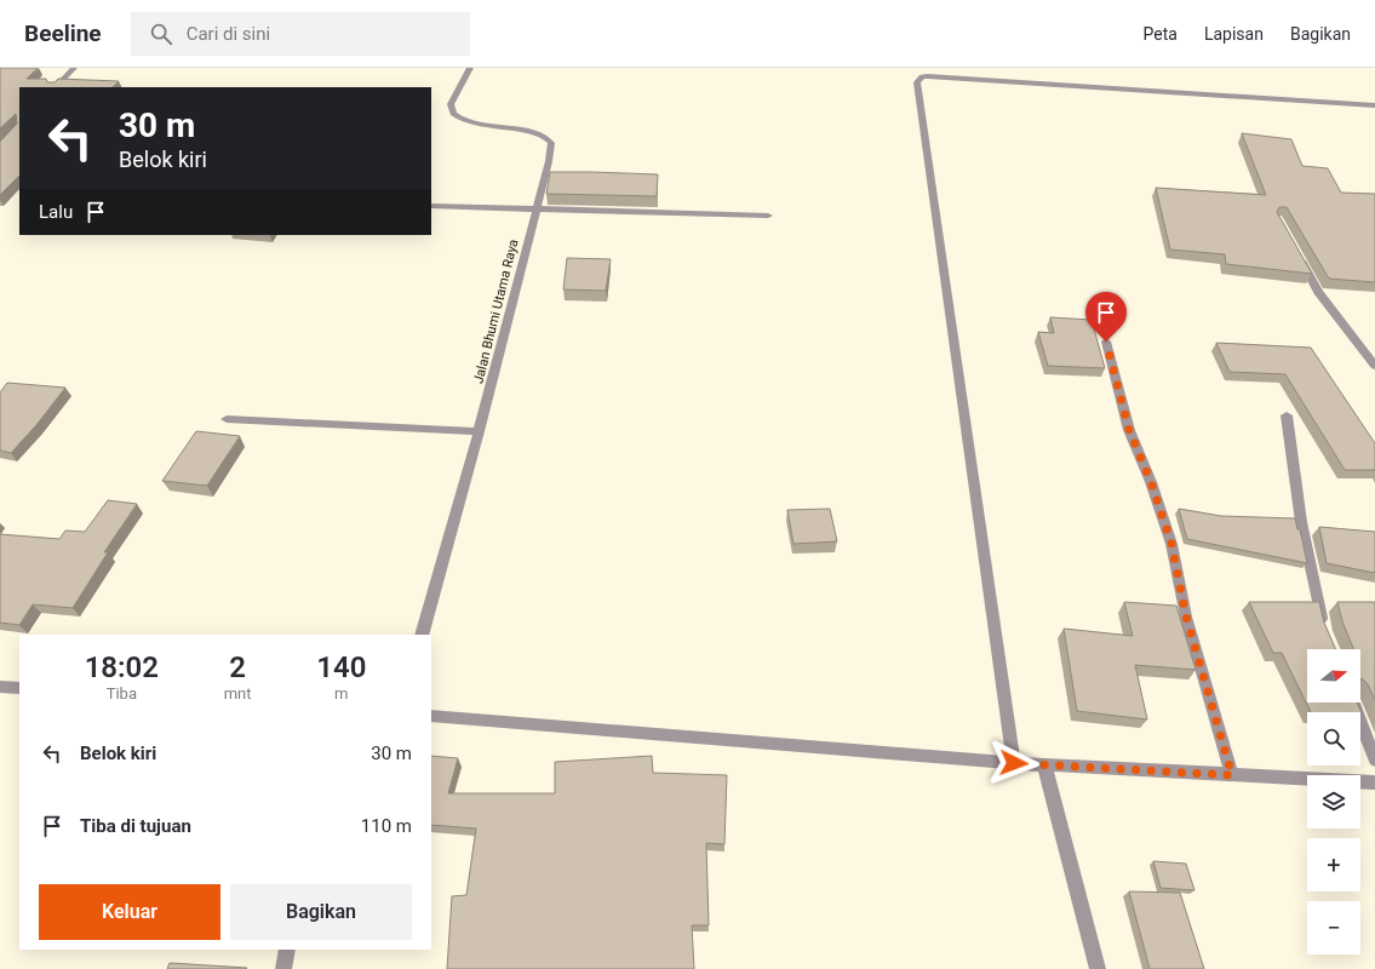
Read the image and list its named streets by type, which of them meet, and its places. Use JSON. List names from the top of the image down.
{
  "streets": {
    "street": ["Jalan Bhumi Utama Raya"]
  },
  "north": "right",
  "page": {
    "header": "Beeline",
    "search": "Cari di sini",
    "nav": ["Peta", "Lapisan", "Bagikan"],
    "turn": ["30 m", "Belok kiri"],
    "then": "Lalu",
    "eta": [
      "18:02",
      "Tiba",
      "2",
      "mnt",
      "140",
      "m"
    ],
    "map_buttons": ["+", "−"],
    "list": [
      {
        "name": "Belok kiri",
        "value": "30 m"
      },
      {
        "name": "Tiba di tujuan",
        "value": "110 m"
      }
    ],
    "buttons": ["Keluar", "Bagikan"]
  }
}
